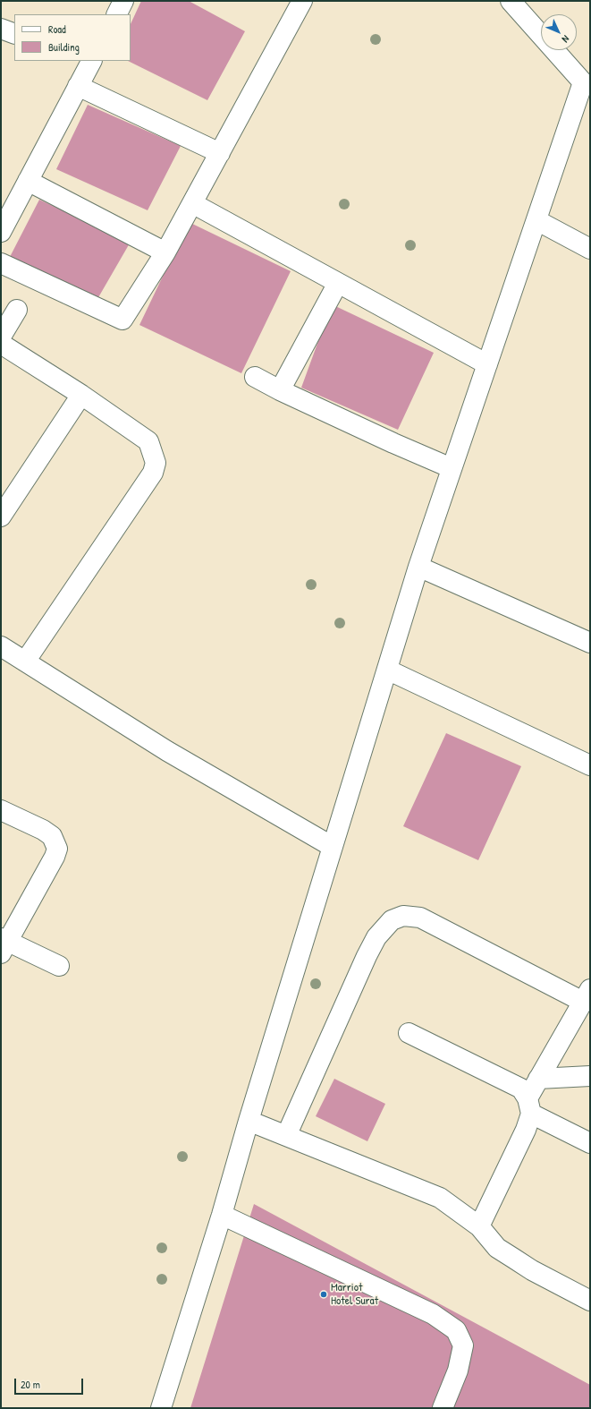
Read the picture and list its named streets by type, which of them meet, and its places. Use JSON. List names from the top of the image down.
{
  "places": ["Marriot Hotel Surat"],
  "legend": ["Road", "Building"],
  "scale_bar": "20 m",
  "north": "bottom right"
}
